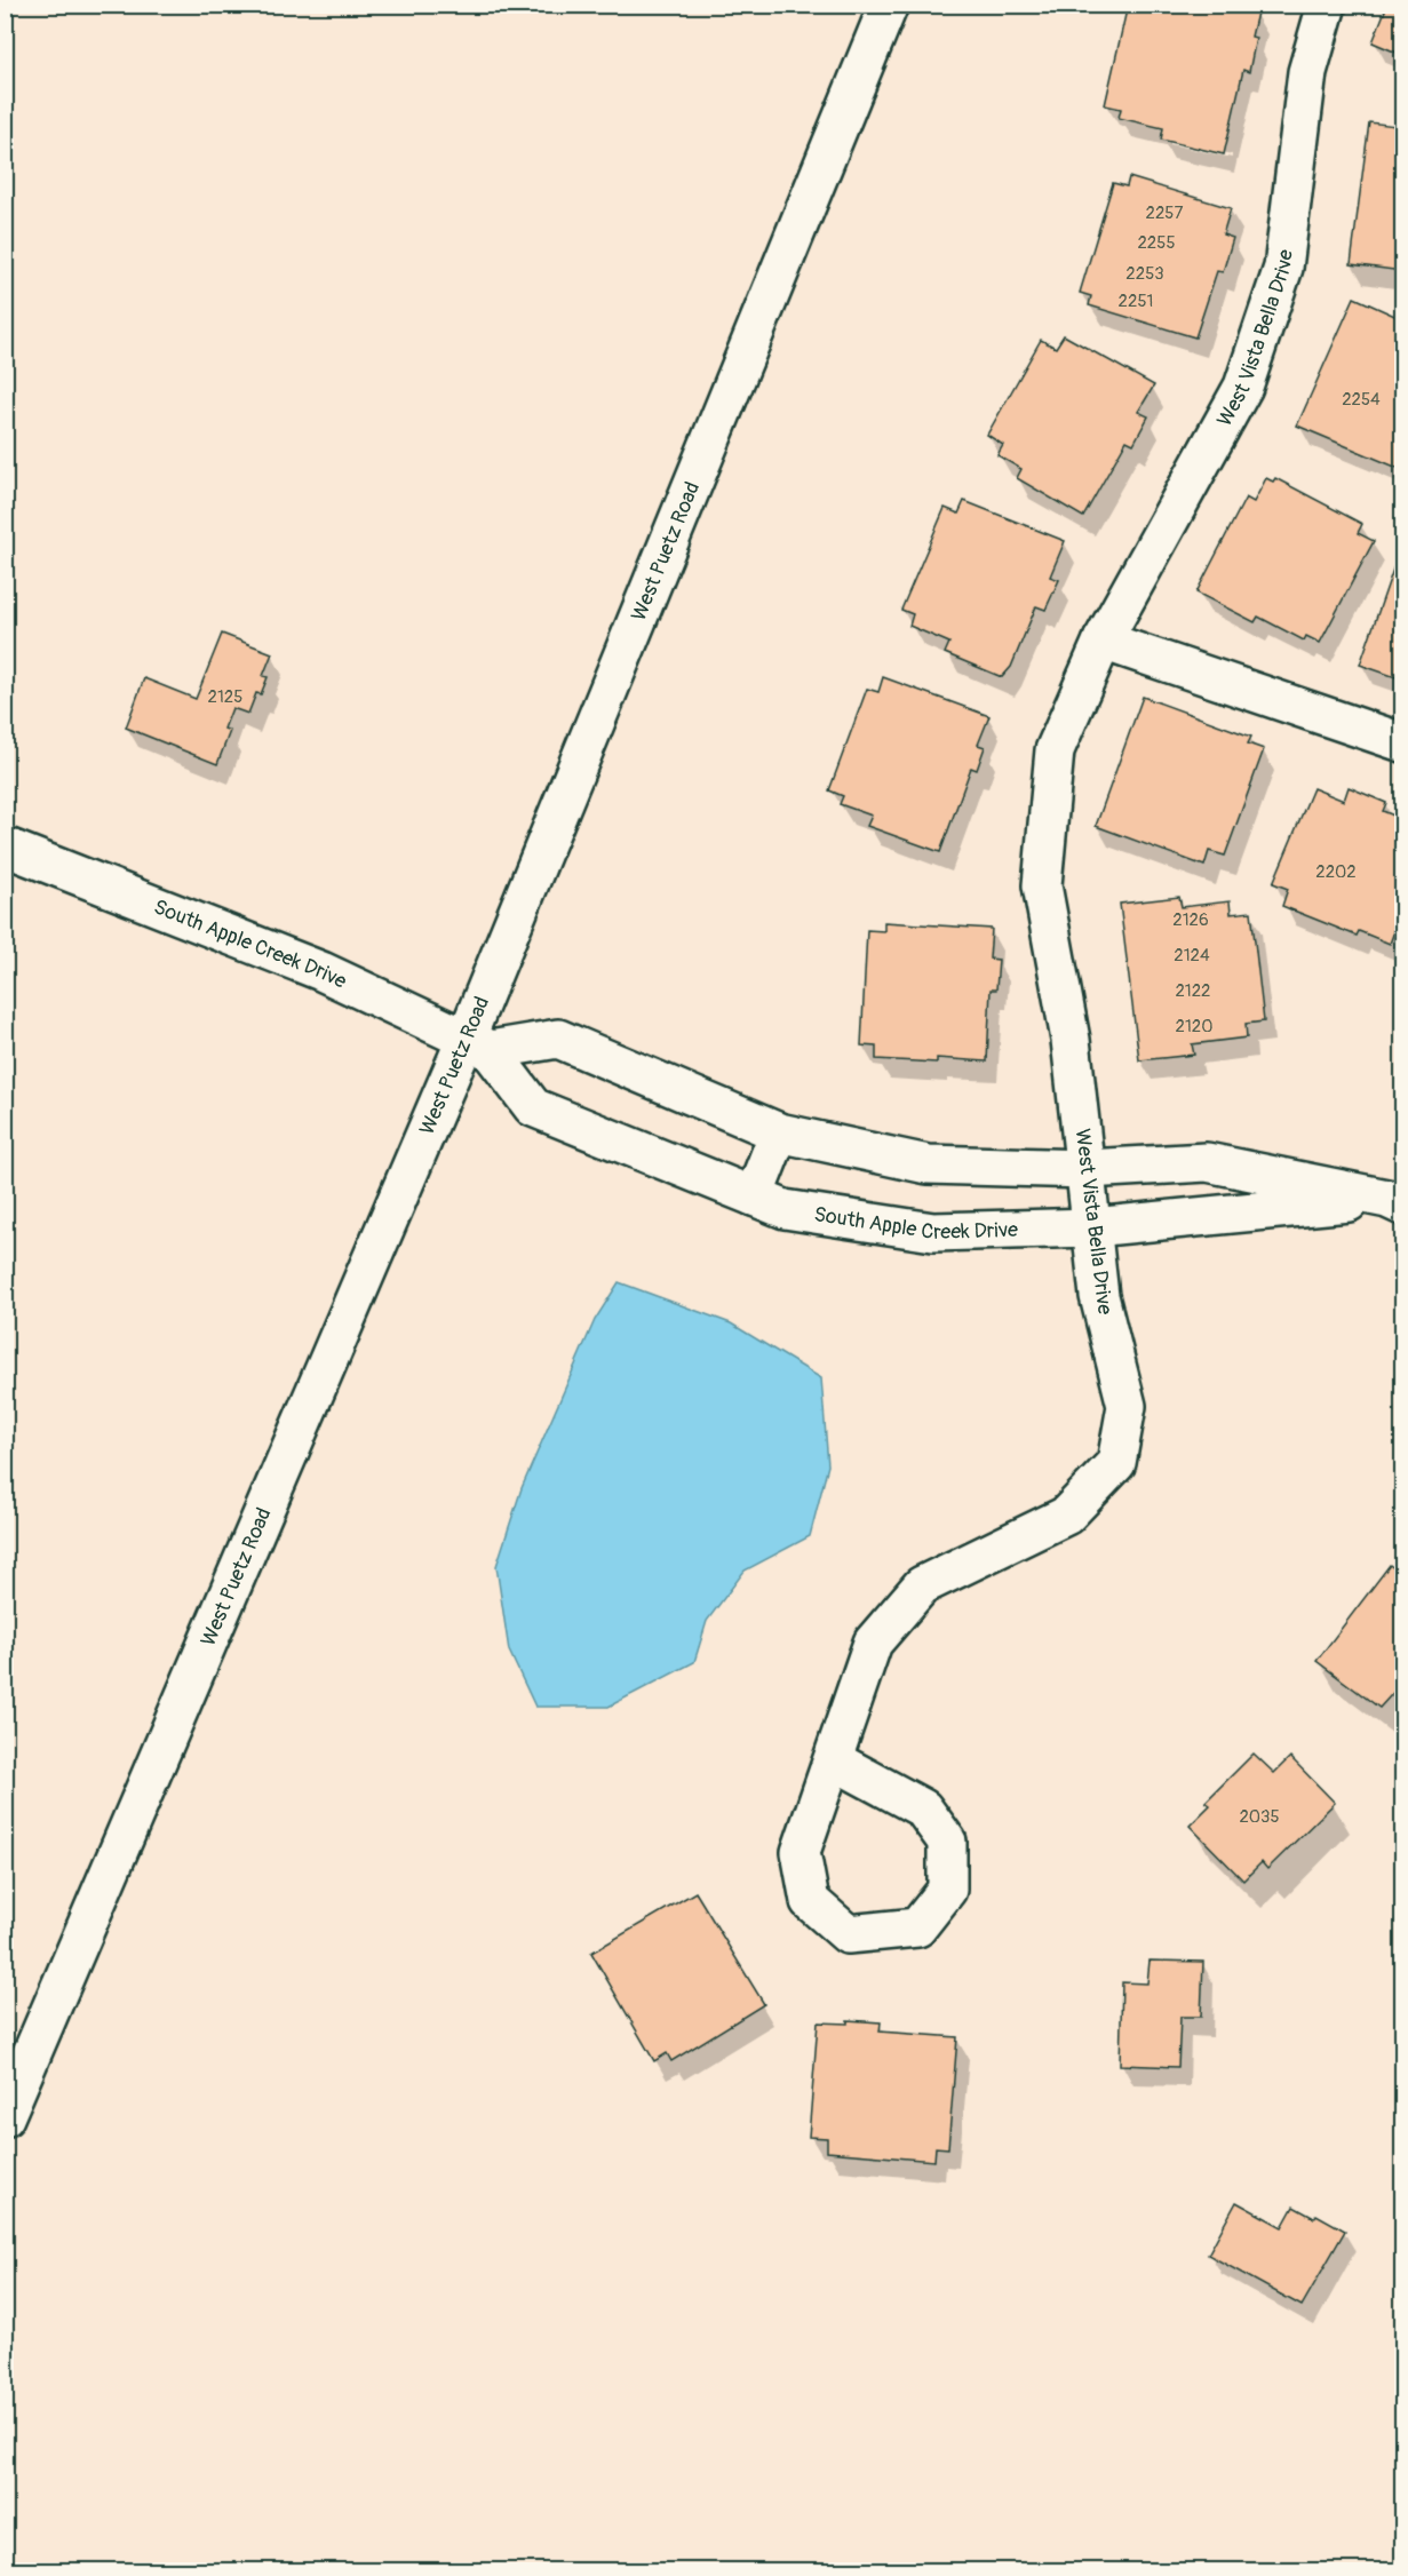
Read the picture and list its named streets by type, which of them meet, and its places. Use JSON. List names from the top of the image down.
{
  "streets": {
    "street": ["West Vista Bella Drive", "West Puetz Road", "South Apple Creek Drive"]
  },
  "crossings": [
    ["West Vista Bella Drive", "South Apple Creek Drive"],
    ["West Puetz Road", "South Apple Creek Drive"]
  ],
  "house_numbers": [
    "2257",
    "2255",
    "2253",
    "2251",
    "2254",
    "2125",
    "2202",
    "2126",
    "2124",
    "2122",
    "2120",
    "2035"
  ]
}
